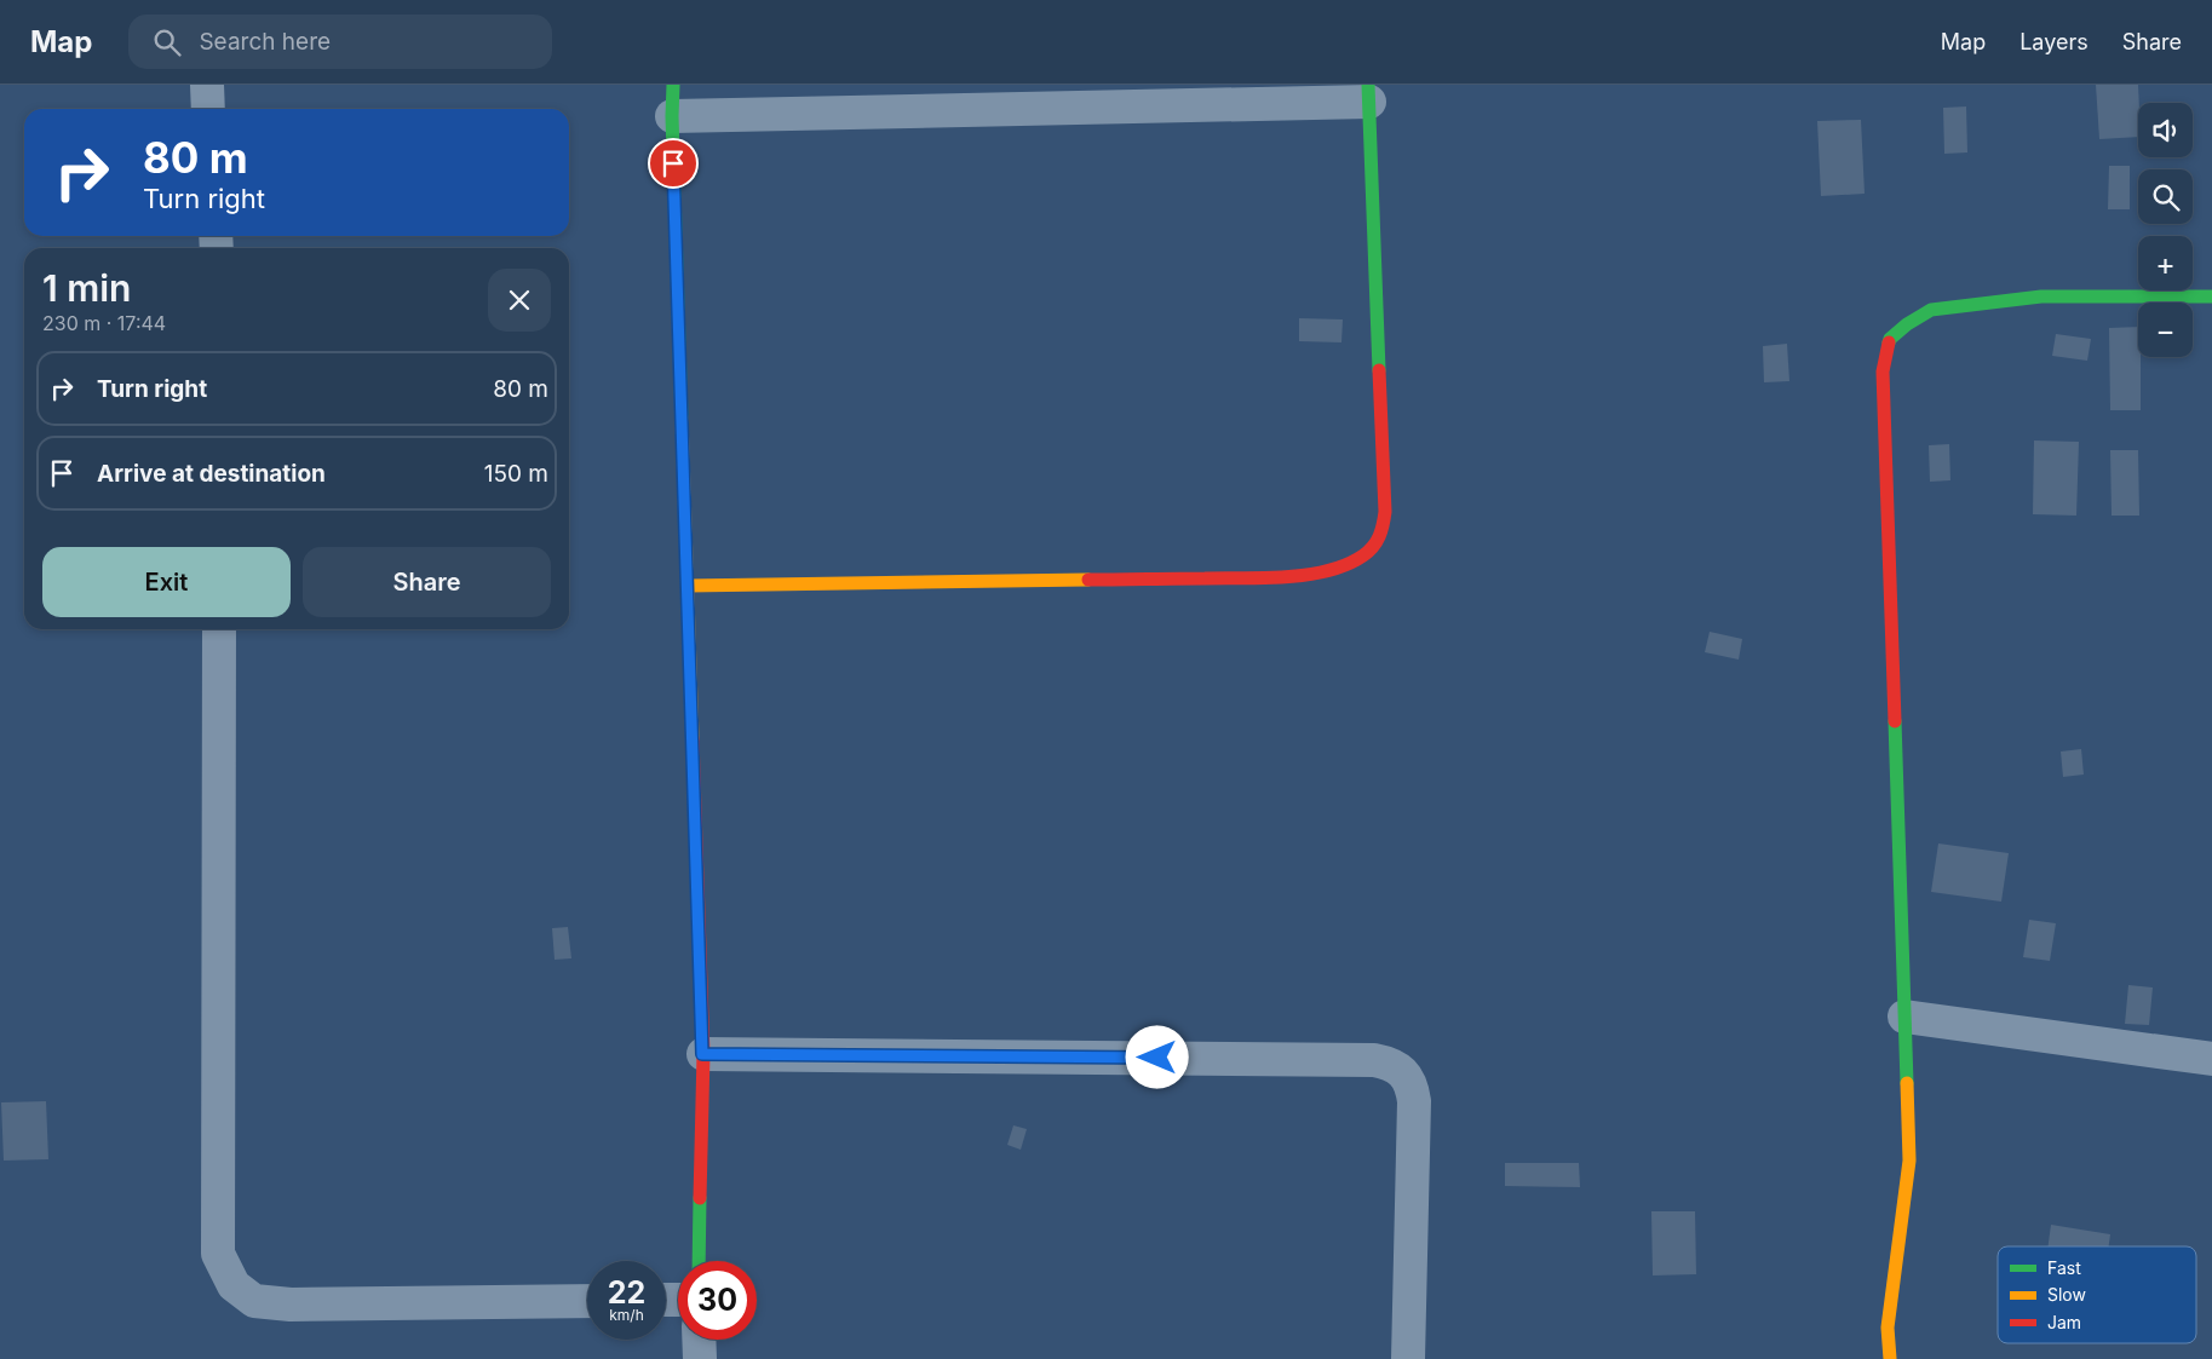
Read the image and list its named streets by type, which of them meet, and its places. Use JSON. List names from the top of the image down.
{
  "legend": ["Fast", "Slow", "Jam"],
  "page": {
    "header": "Map",
    "search": "Search here",
    "nav": ["Map", "Layers", "Share"],
    "map_buttons": ["+", "−"],
    "turn": ["80 m", "Turn right"],
    "heading": ["1 min", "230 m · 17:44"],
    "list": [
      {
        "name": "Turn right",
        "value": "80 m"
      },
      {
        "name": "Arrive at destination",
        "value": "150 m"
      }
    ],
    "buttons": ["Exit", "Share"],
    "speed": "22 km/h",
    "limit": "30"
  }
}
